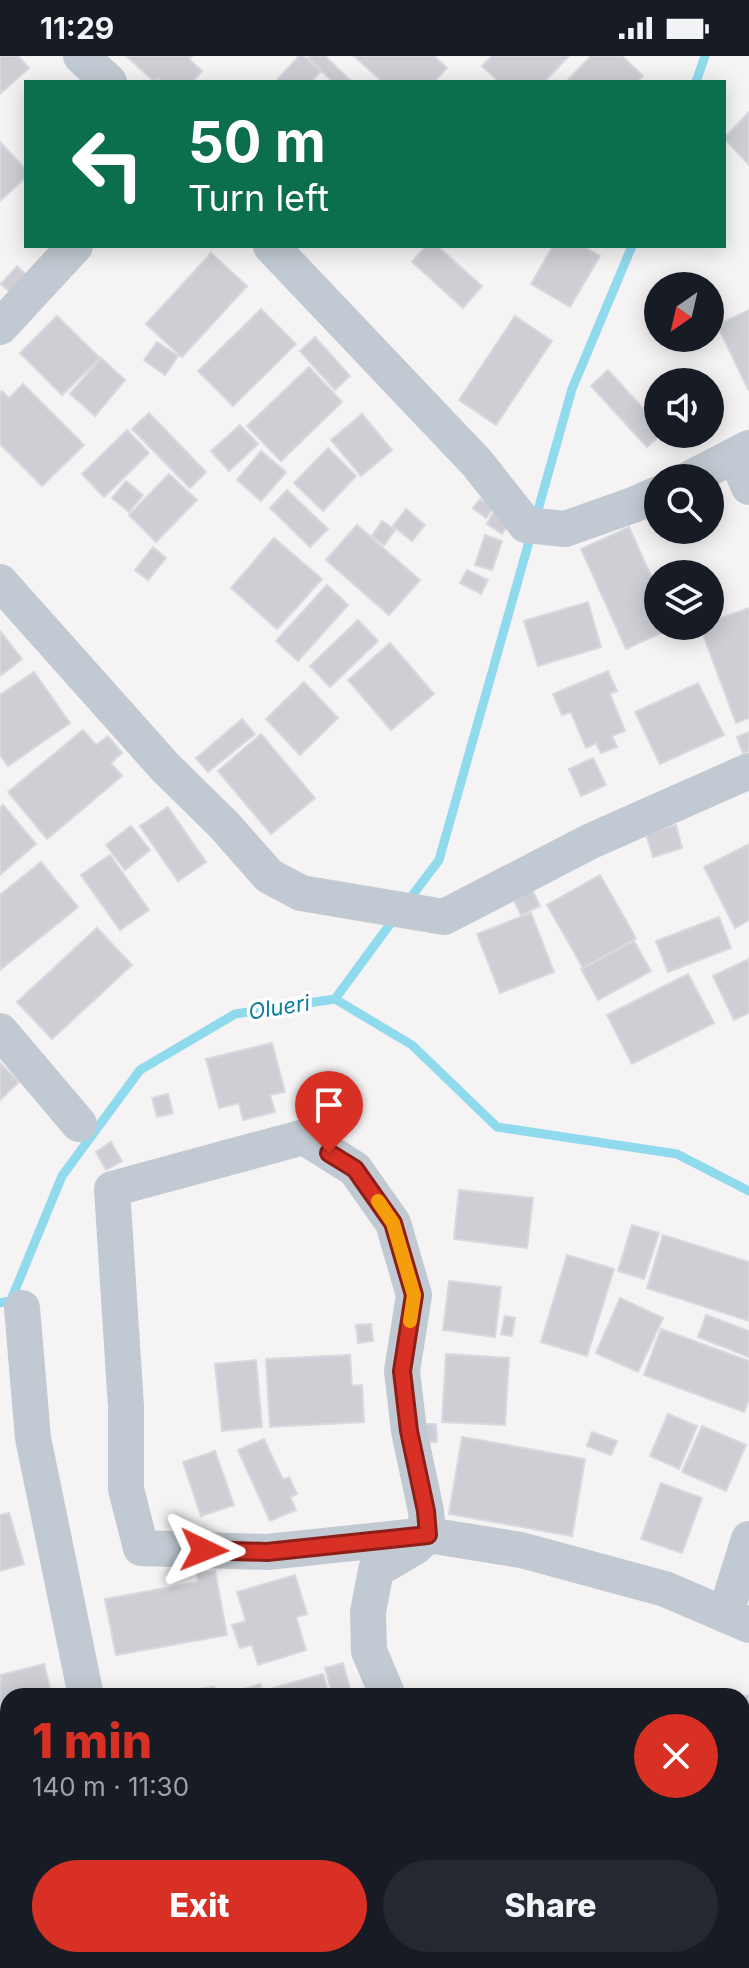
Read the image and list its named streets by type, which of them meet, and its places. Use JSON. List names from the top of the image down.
{
  "water": ["Olueri"],
  "north": "bottom left",
  "page": {
    "status": "11:29",
    "turn": ["50 m", "Turn left"],
    "heading": ["1 min", "140 m · 11:30"],
    "buttons": ["Exit", "Share"]
  }
}
